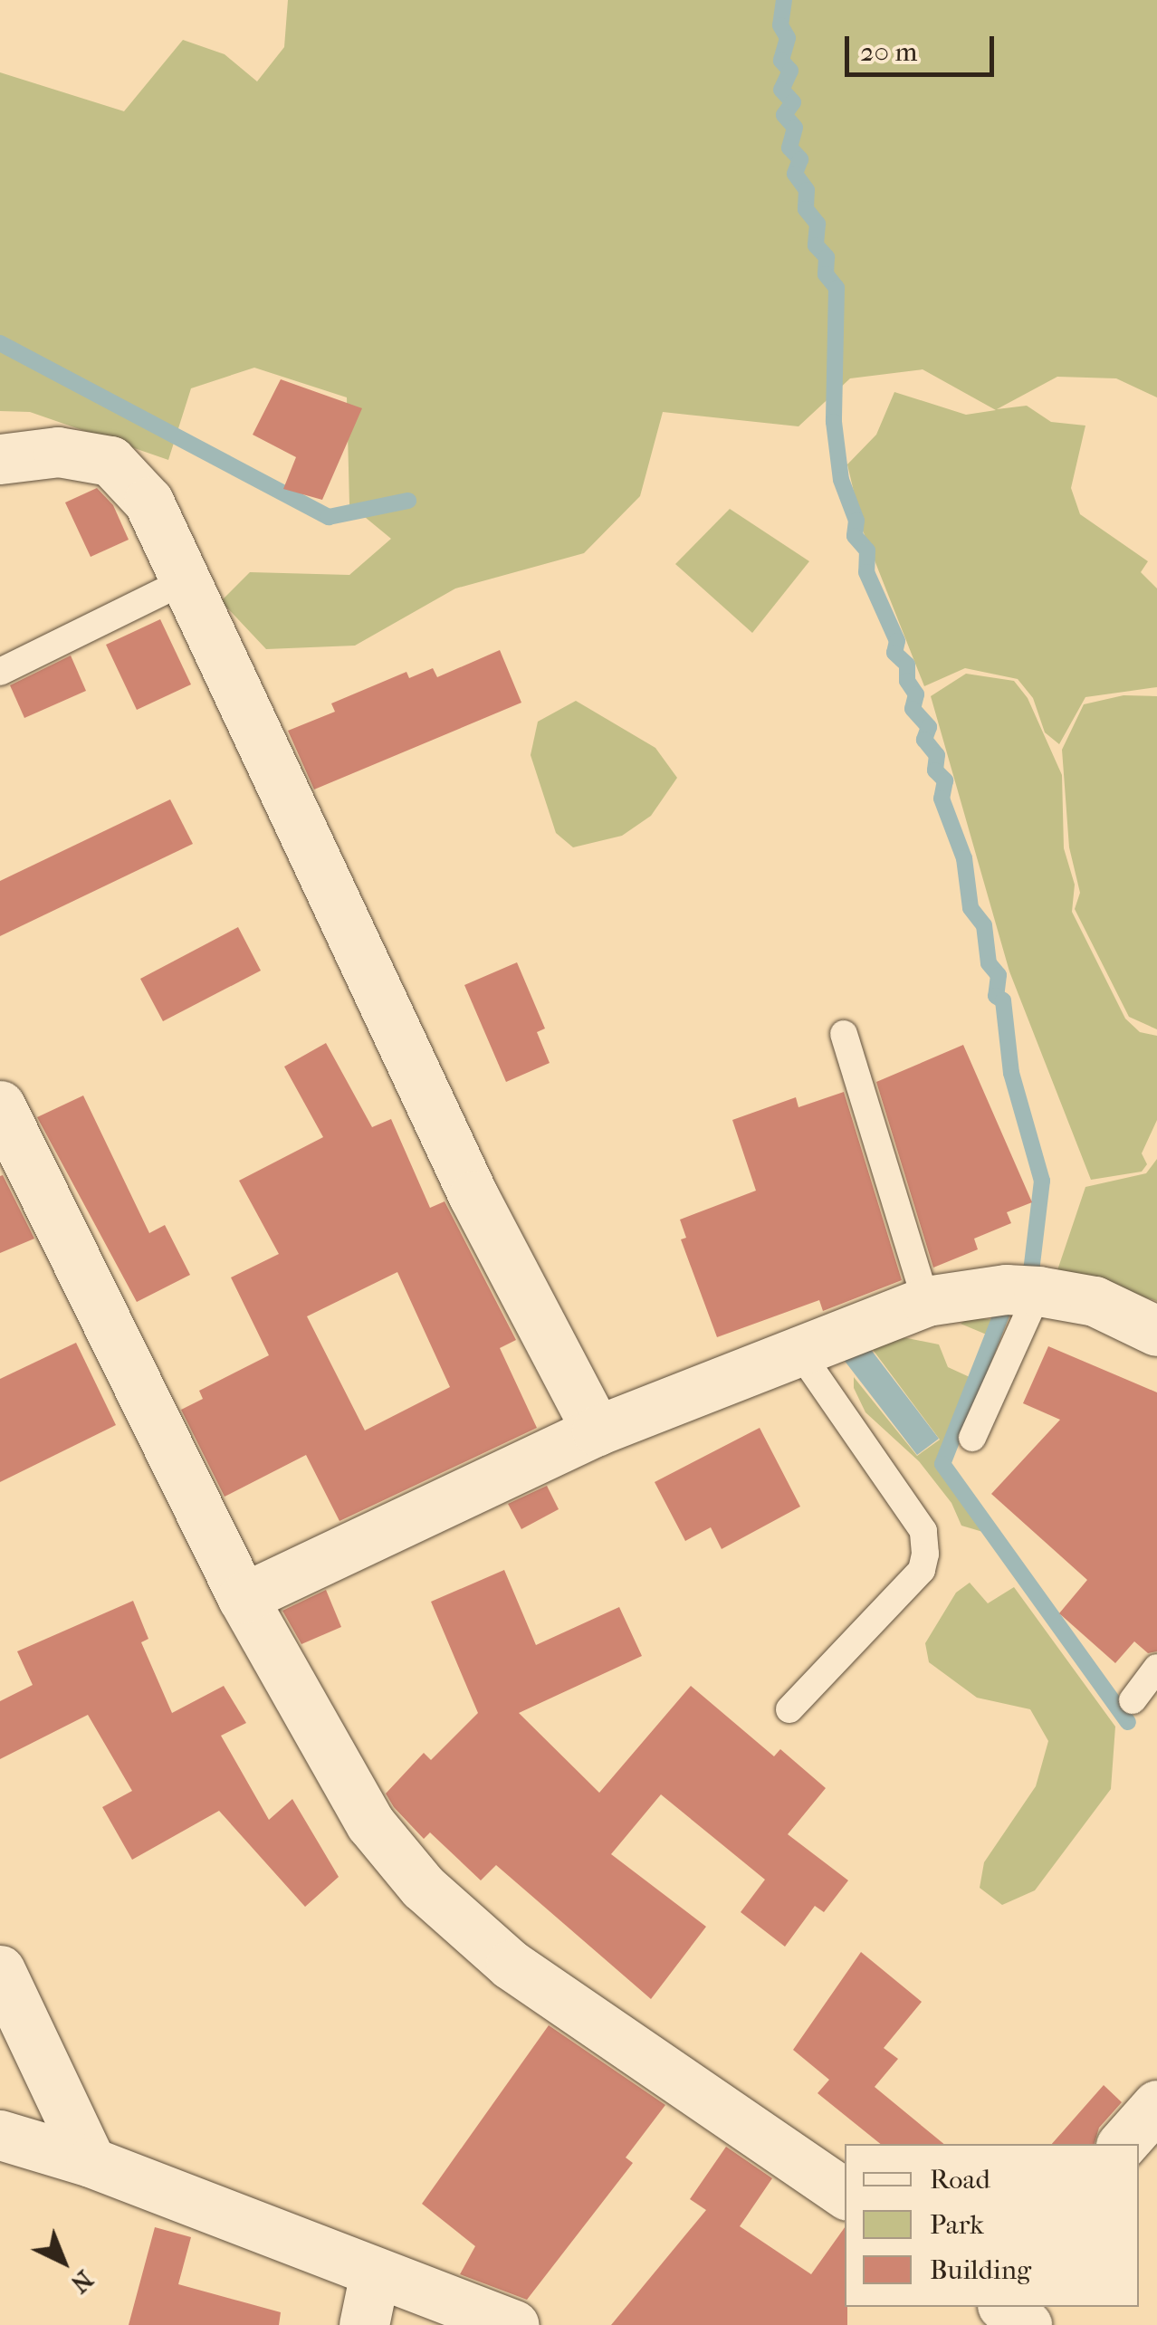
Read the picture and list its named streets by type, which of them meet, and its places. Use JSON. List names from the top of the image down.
{
  "legend": ["Road", "Park", "Building"],
  "scale_bar": "20 m",
  "north": "bottom right"
}
